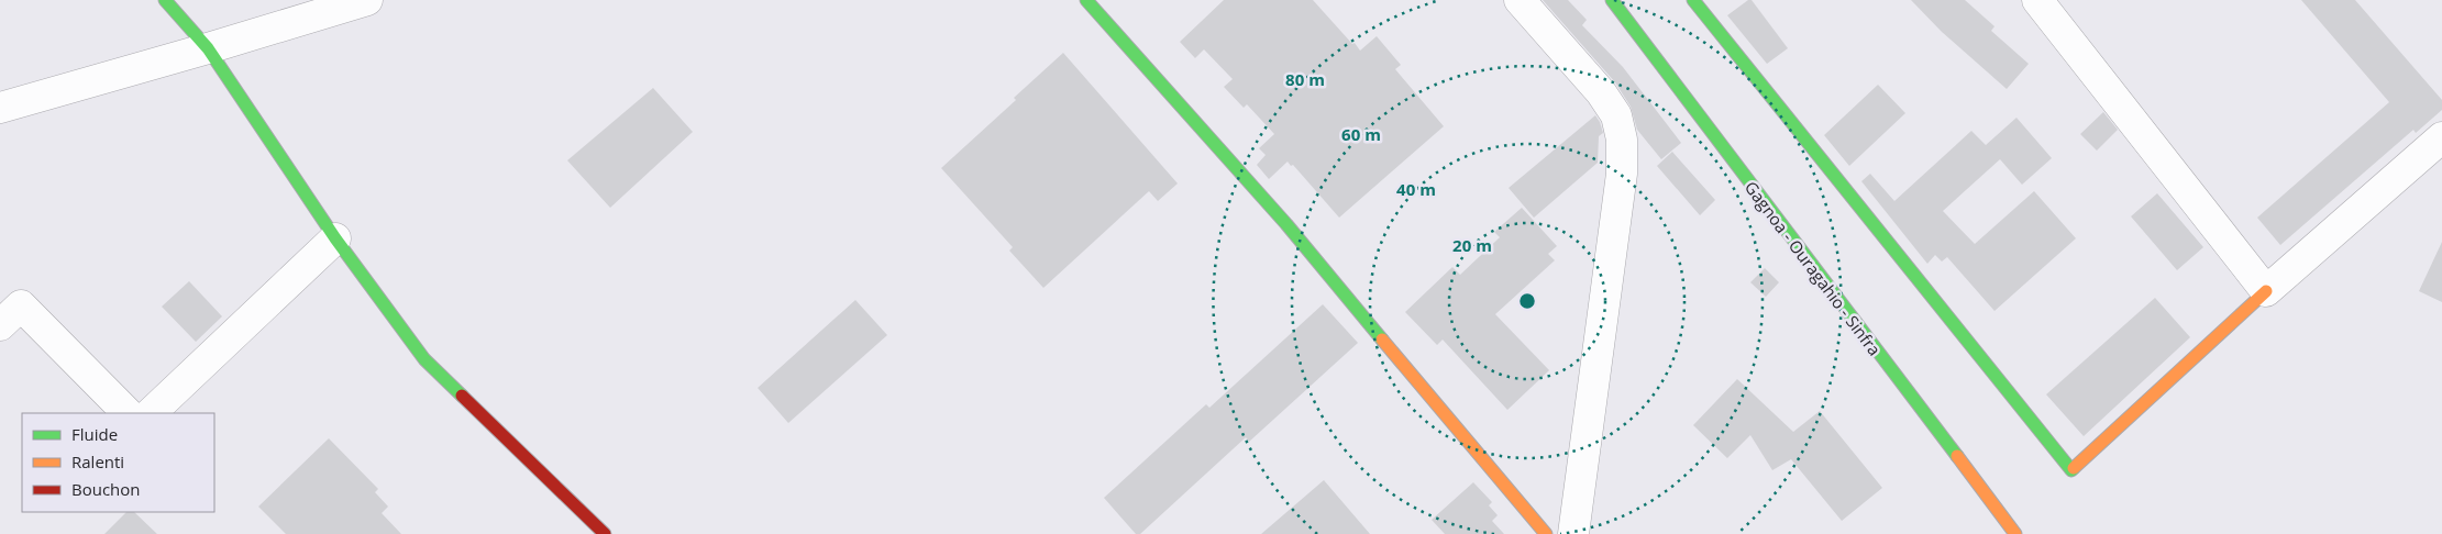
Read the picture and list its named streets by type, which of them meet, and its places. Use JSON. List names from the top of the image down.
{
  "streets": {
    "street": ["Gagnoa - Ouragahio - Sinfra"]
  },
  "legend": ["Fluide", "Ralenti", "Bouchon"],
  "rings": [
    "80 m",
    "60 m",
    "40 m",
    "20 m"
  ]
}
